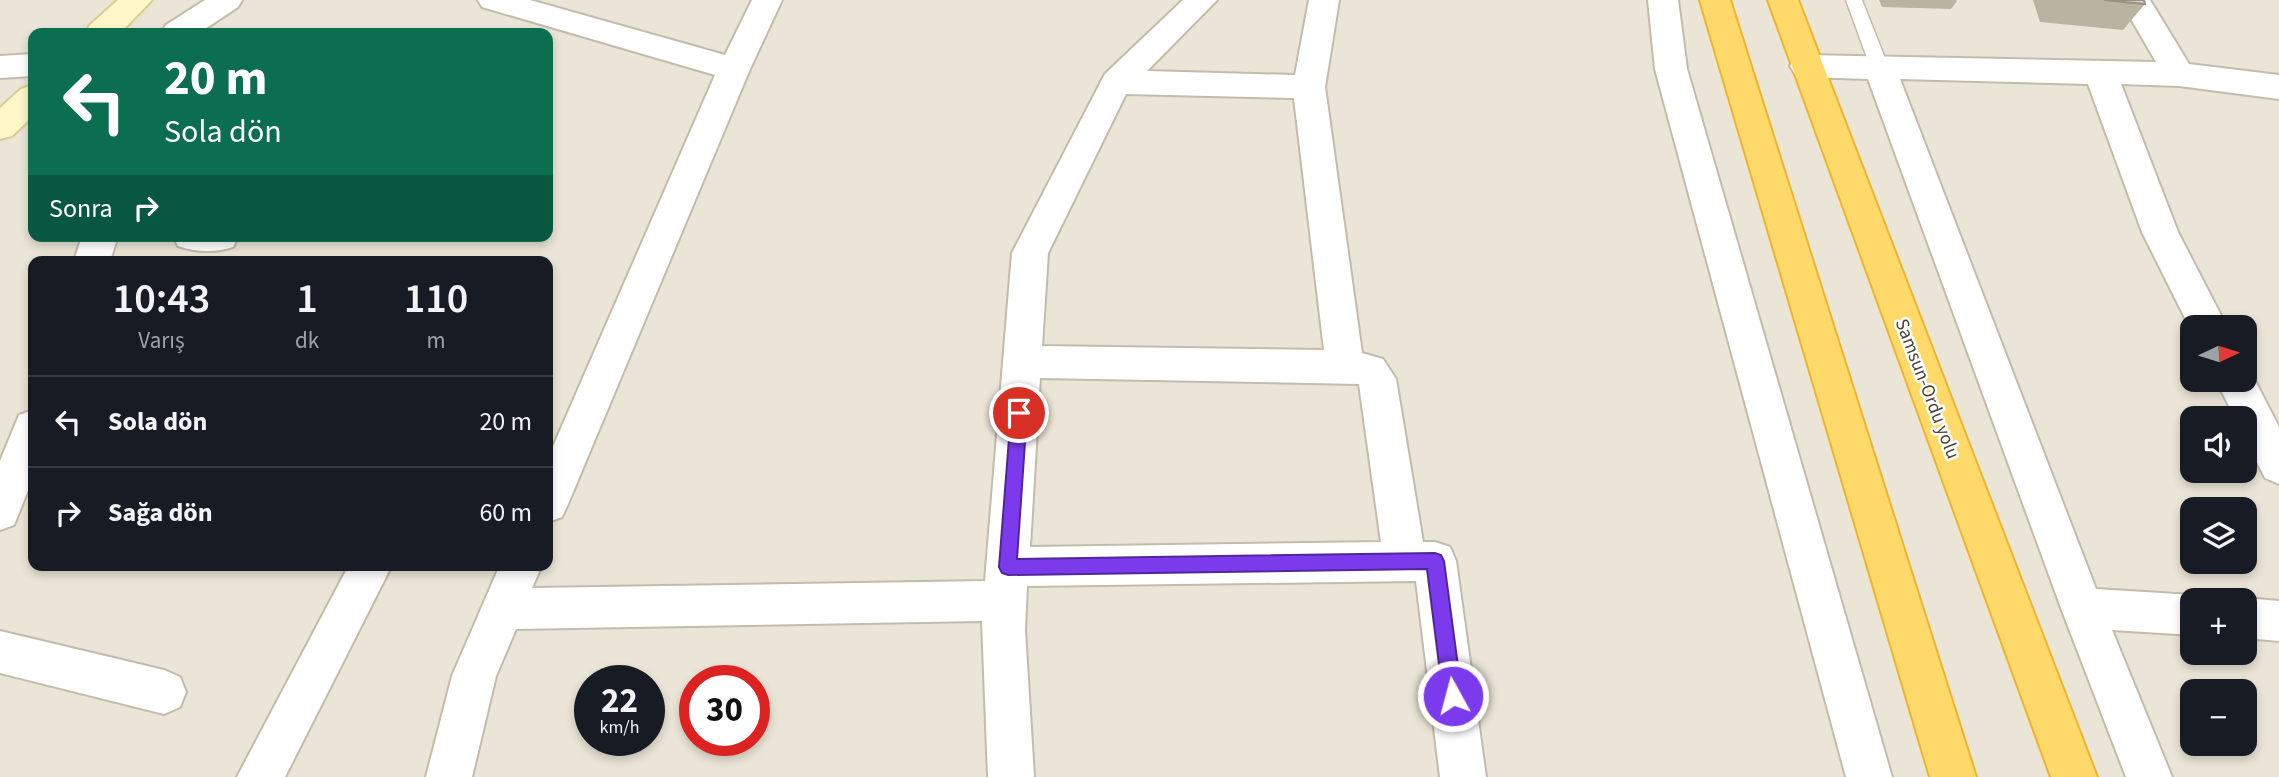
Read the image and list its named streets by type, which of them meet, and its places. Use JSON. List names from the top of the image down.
{
  "streets": {
    "highway": ["Samsun-Ordu yolu"]
  },
  "north": "right",
  "page": {
    "turn": ["20 m", "Sola dön"],
    "then": "Sonra",
    "eta": [
      "10:43",
      "Varış",
      "1",
      "dk",
      "110",
      "m"
    ],
    "map_buttons": ["+", "−"],
    "list": [
      {
        "name": "Sola dön",
        "value": "20 m"
      },
      {
        "name": "Sağa dön",
        "value": "60 m"
      }
    ],
    "speed": "22 km/h",
    "limit": "30"
  }
}
